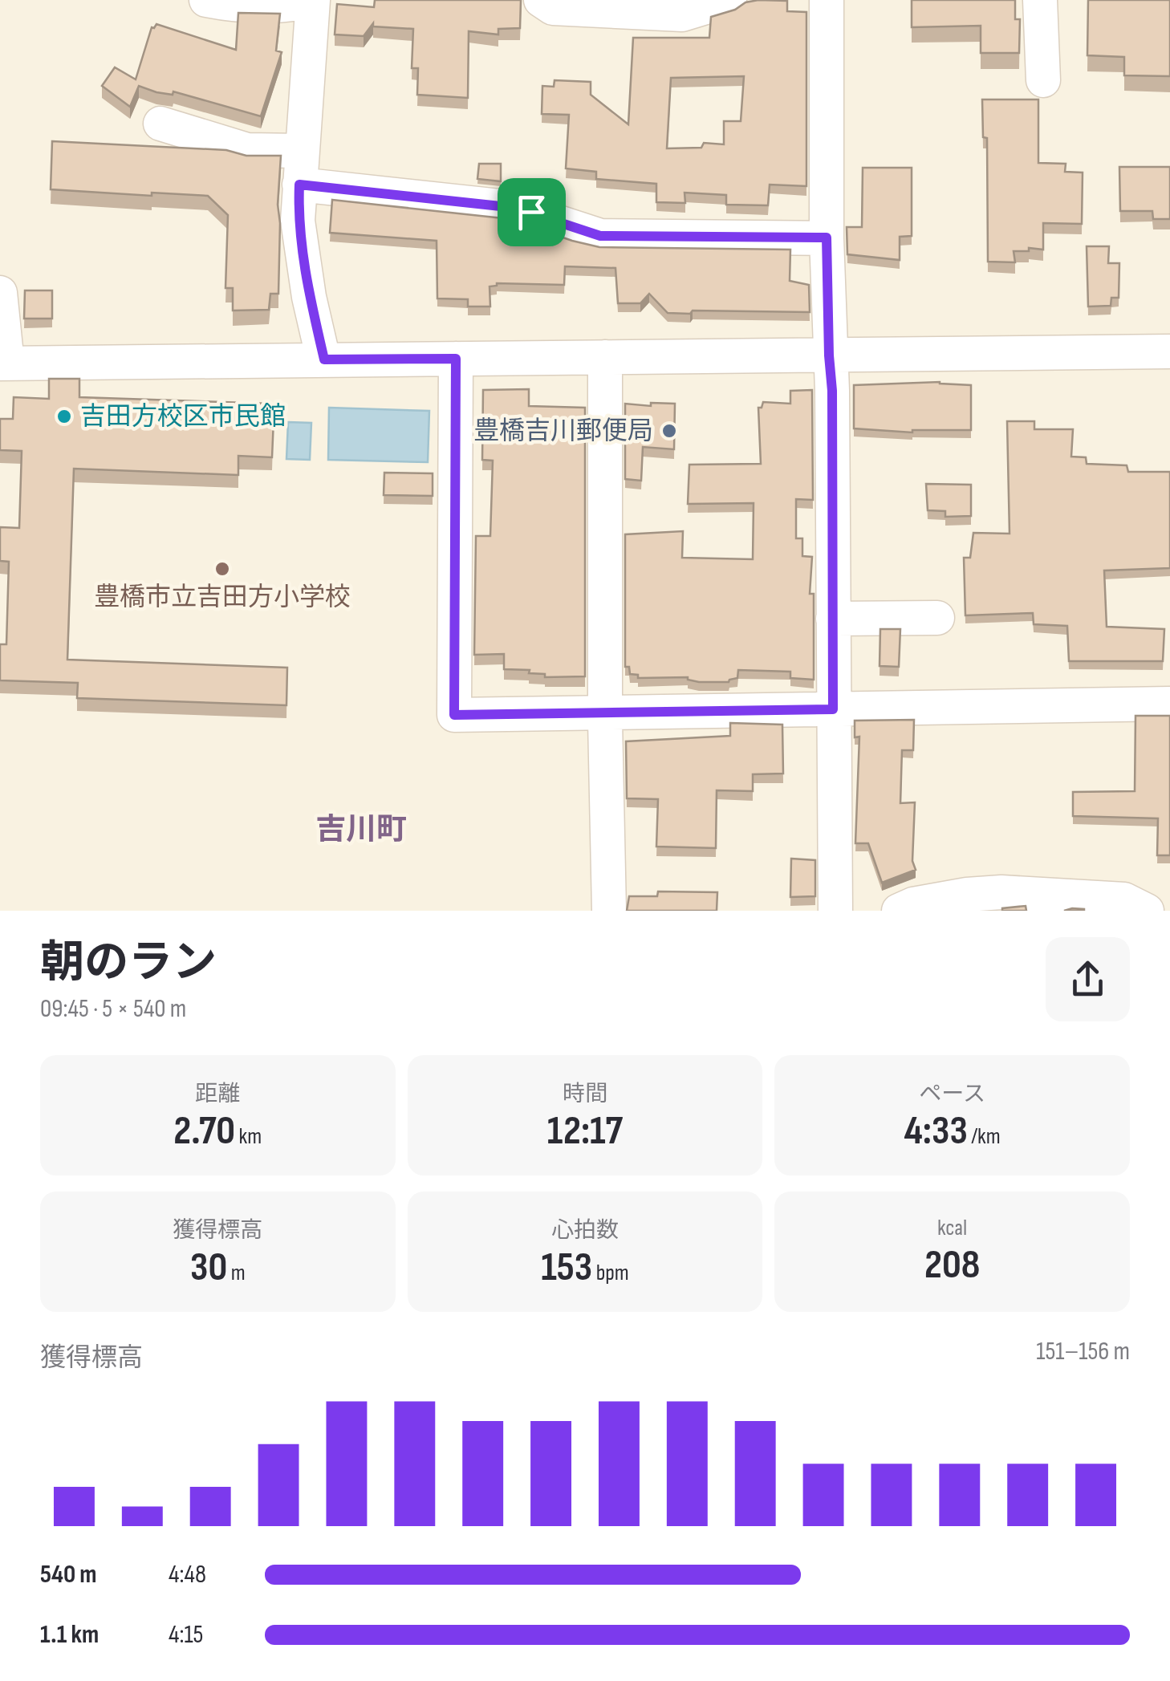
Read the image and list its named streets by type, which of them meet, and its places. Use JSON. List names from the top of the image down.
{
  "districts": ["吉川町"],
  "places": ["吉田方校区市民館", "豊橋吉川郵便局", "豊橋市立吉田方小学校"],
  "page": {
    "heading": ["朝のラン", "09:45 · 5 × 540 m"],
    "stats": [
      ["距離", "2.70 km"],
      ["時間", "12:17"],
      ["ペース", "4:33 /km"],
      ["獲得標高", "30 m"],
      ["心拍数", "153 bpm"],
      ["kcal", "208"]
    ],
    "chart": ["獲得標高", "151–156 m"],
    "list": [
      {
        "name": "540 m",
        "note": "4:48"
      },
      {
        "name": "1.1 km",
        "note": "4:15"
      }
    ]
  }
}
